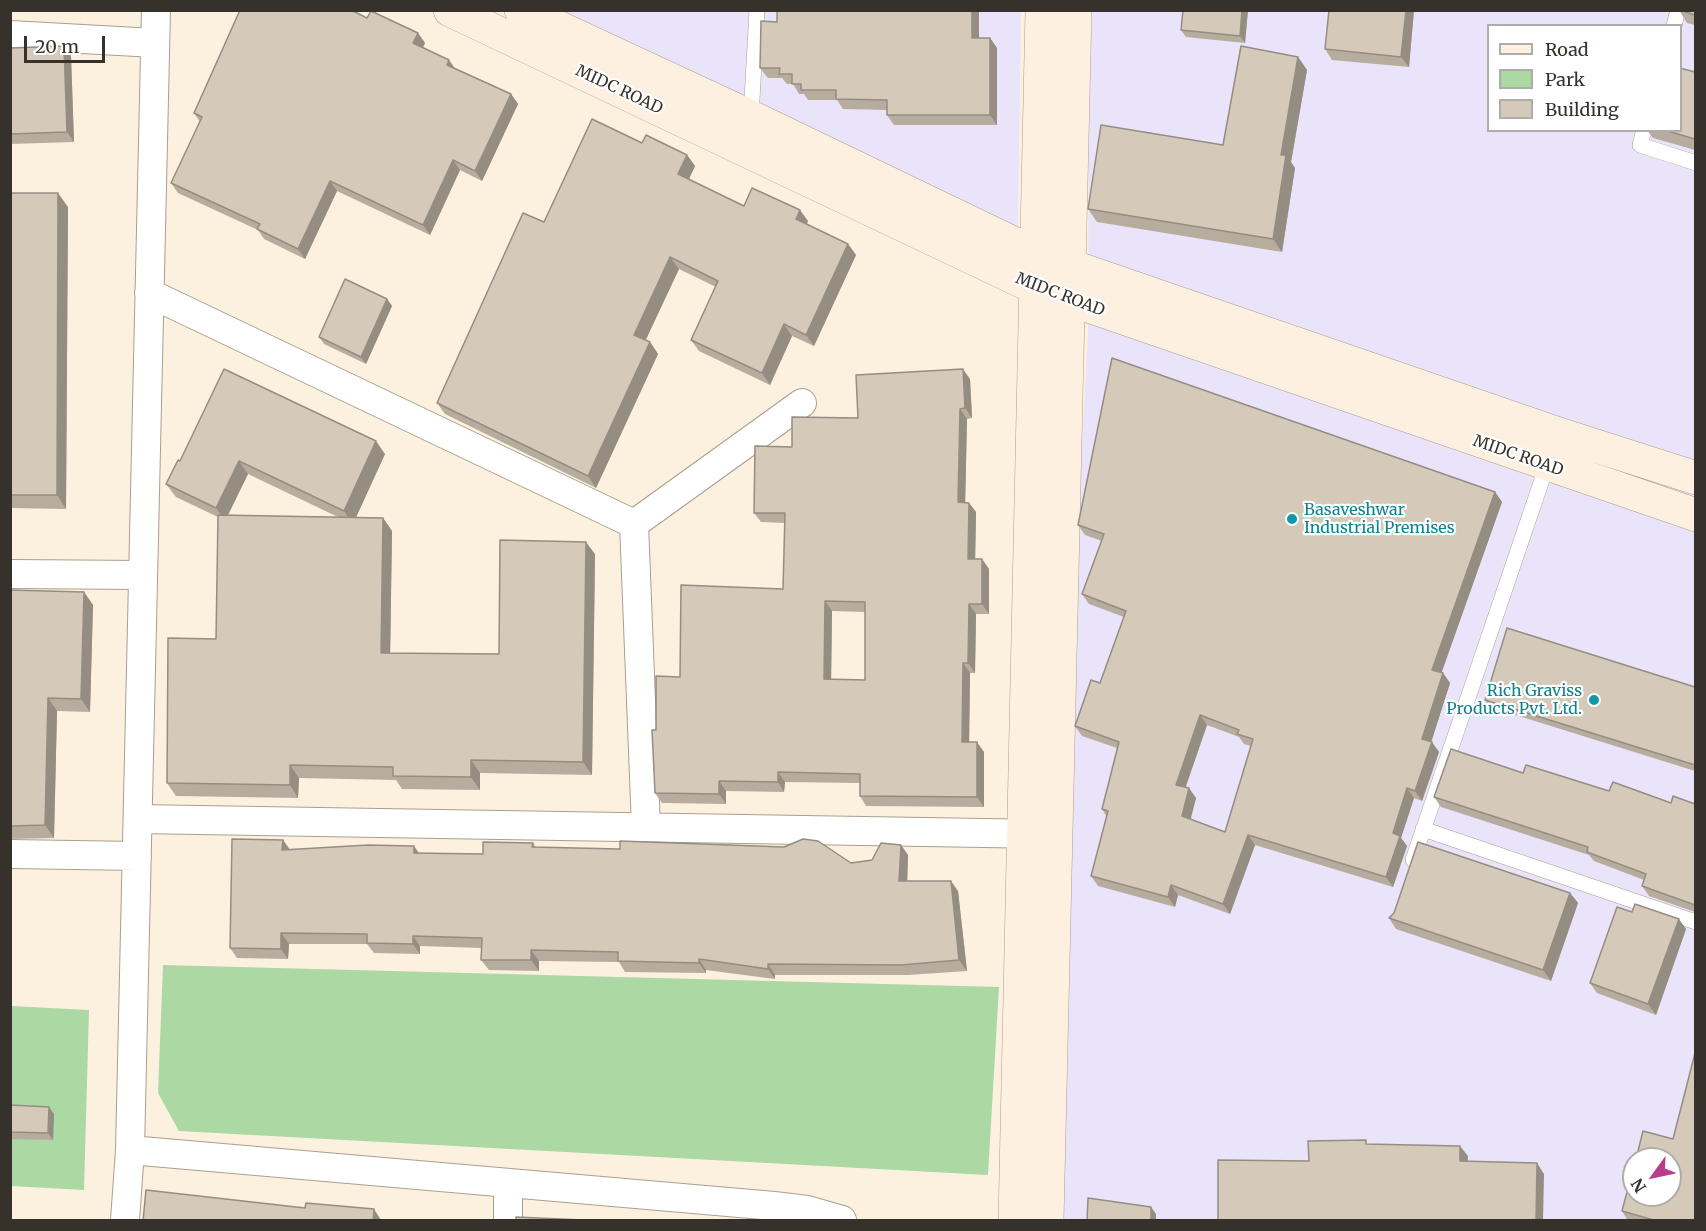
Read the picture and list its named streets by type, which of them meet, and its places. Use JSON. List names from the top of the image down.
{
  "streets": {
    "main road": ["MIDC ROAD"]
  },
  "places": ["Basaveshwar Industrial Premises", "Rich Graviss Products Pvt. Ltd."],
  "legend": ["Road", "Park", "Building"],
  "scale_bar": "20 m",
  "north": "bottom left"
}
